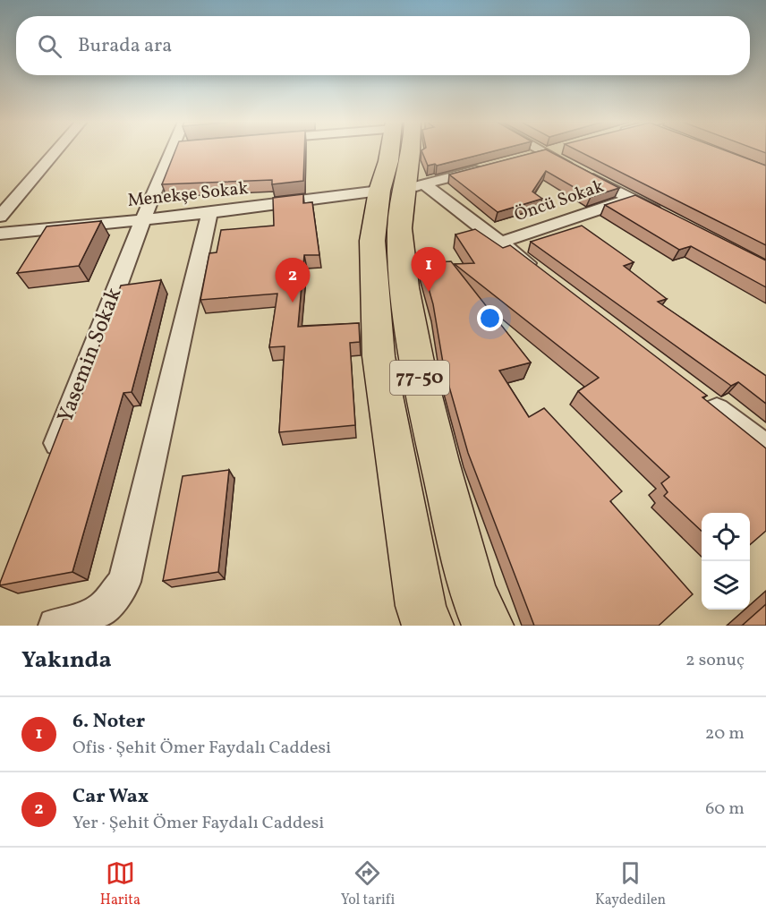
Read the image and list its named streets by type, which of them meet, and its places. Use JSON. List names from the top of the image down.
{
  "streets": {
    "main road": ["77-50"],
    "street": ["Menekşe Sokak", "Öncü Sokak", "Yasemin Sokak"]
  },
  "crossings": [
    ["Menekşe Sokak", "Yasemin Sokak"],
    ["Menekşe Sokak", "77-50"]
  ],
  "page": {
    "search": "Burada ara",
    "pins": ["1", "2"],
    "heading": ["Yakında", "2 sonuç"],
    "list": [
      {
        "mark": "1",
        "name": "6. Noter",
        "note": "Ofis · Şehit Ömer Faydalı Caddesi",
        "value": "20 m"
      },
      {
        "mark": "2",
        "name": "Car Wax",
        "note": "Yer · Şehit Ömer Faydalı Caddesi",
        "value": "60 m"
      }
    ],
    "nav": ["Harita", "Yol tarifi", "Kaydedilen"]
  }
}
